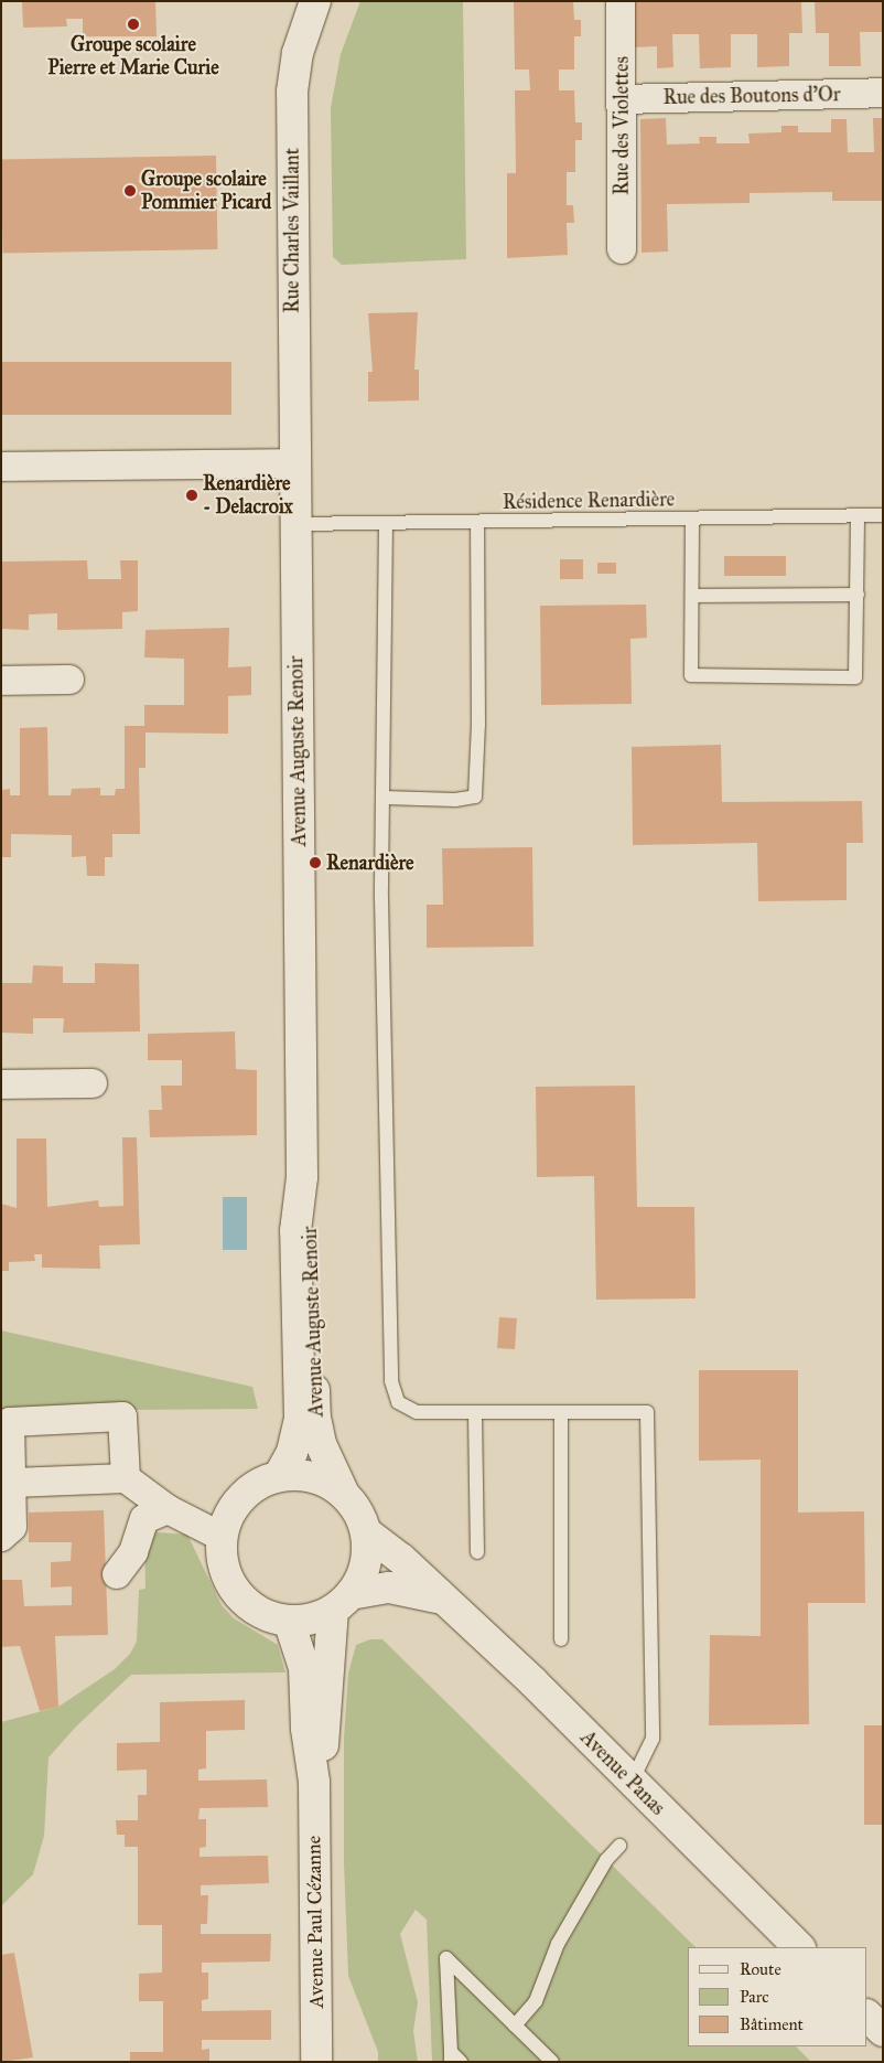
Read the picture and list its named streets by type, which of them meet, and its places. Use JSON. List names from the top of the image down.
{
  "streets": {
    "main road": [
      "Rue Charles Vaillant",
      "Avenue Auguste Renoir",
      "Avenue Panas",
      "Avenue Paul Cézanne"
    ],
    "street": ["Rue des Boutons d'Or", "Rue des Violettes"],
    "lane": ["Résidence Renardière"]
  },
  "crossings": [
    ["Rue des Boutons d'Or", "Rue des Violettes"],
    ["Rue Charles Vaillant", "Résidence Renardière"],
    ["Rue Charles Vaillant", "Avenue Auguste Renoir"],
    ["Résidence Renardière", "Avenue Auguste Renoir"],
    ["Avenue Auguste Renoir", "Avenue Panas"],
    ["Avenue Auguste Renoir", "Avenue Paul Cézanne"],
    ["Avenue Panas", "Avenue Paul Cézanne"]
  ],
  "places": [
    "Groupe scolaire Pierre et Marie Curie",
    "Groupe scolaire Pommier Picard",
    "Renardière - Delacroix",
    "Renardière"
  ],
  "legend": ["Route", "Parc", "Bâtiment"]
}
